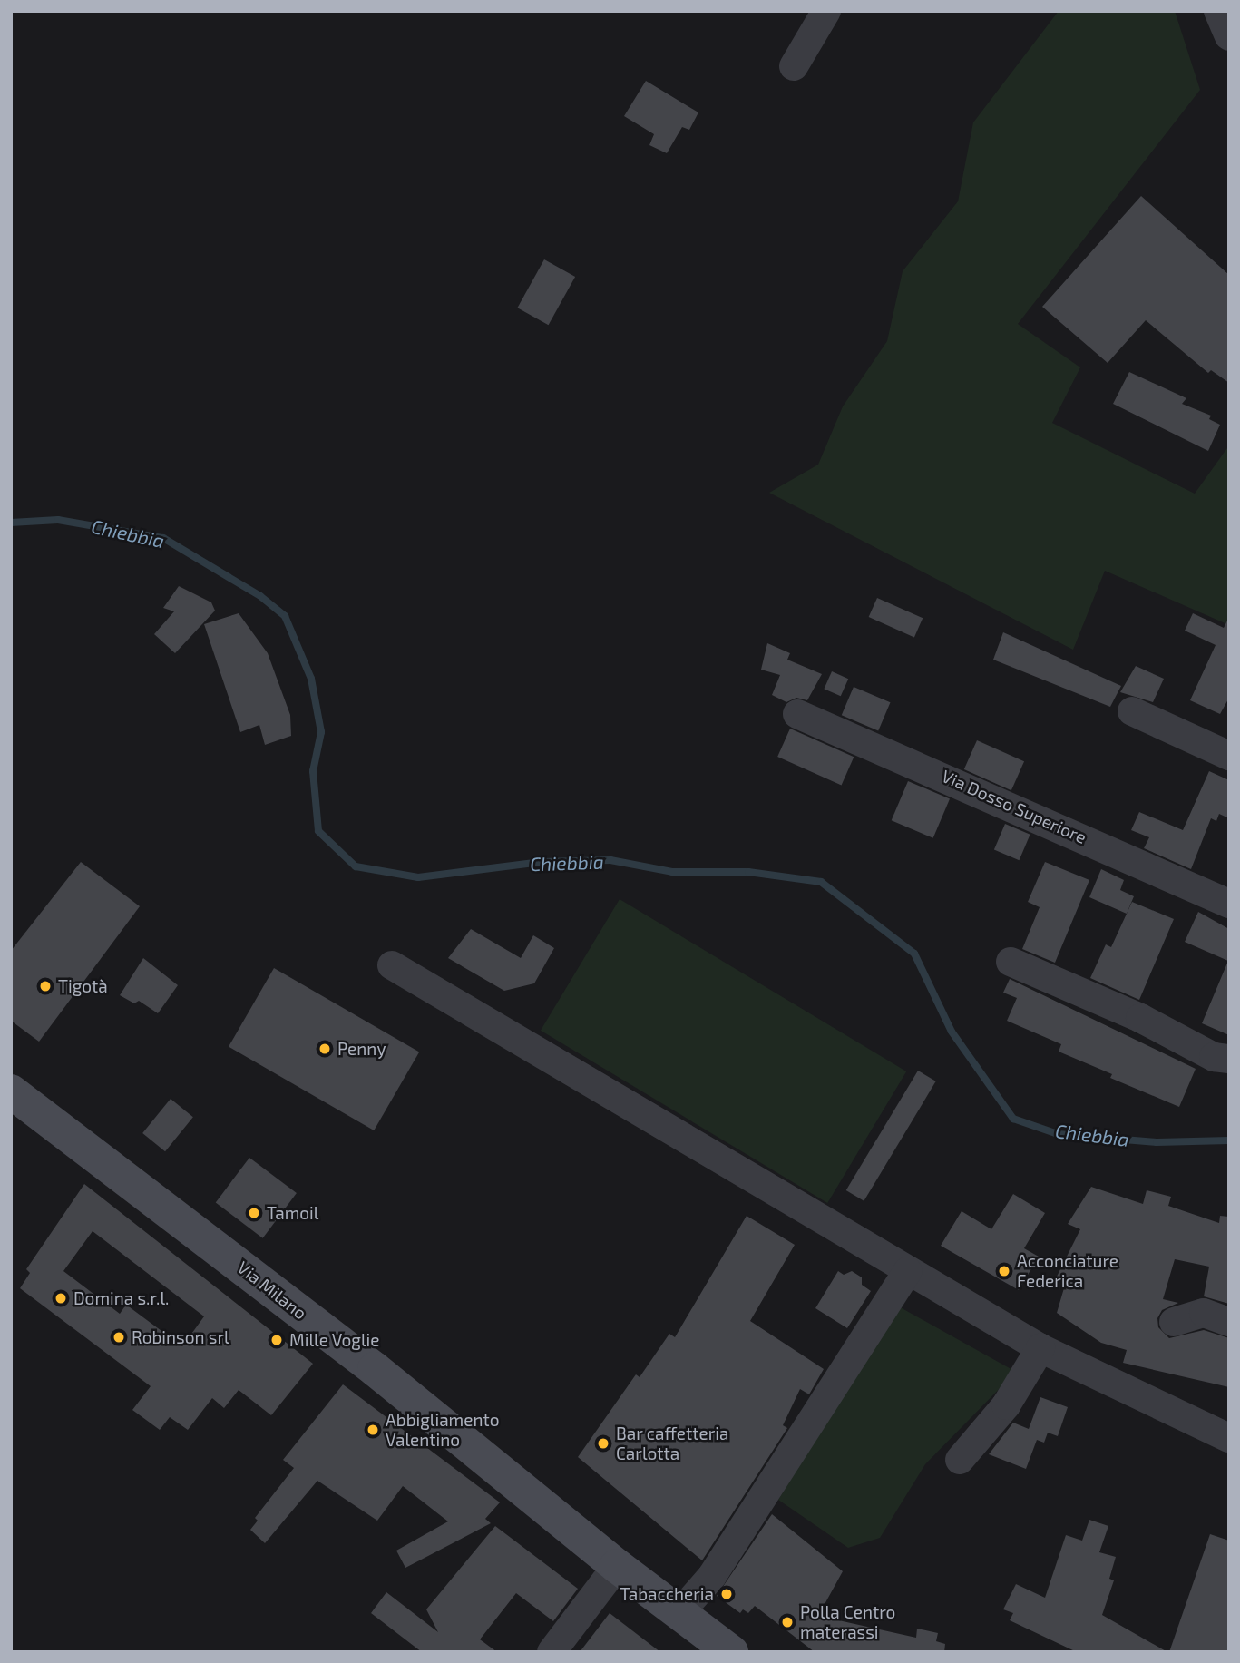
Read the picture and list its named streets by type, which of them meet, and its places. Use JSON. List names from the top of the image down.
{
  "streets": {
    "main road": ["Via Milano"],
    "street": ["Via Dosso Superiore"]
  },
  "water": ["Chiebbia"],
  "places": [
    "Tigotà",
    "Penny",
    "Tamoil",
    "Acconciature Federica",
    "Domina s.r.l.",
    "Robinson srl",
    "Mille Voglie",
    "Abbigliamento Valentino",
    "Bar caffetteria Carlotta",
    "Tabaccheria",
    "Polla Centro materassi"
  ]
}
